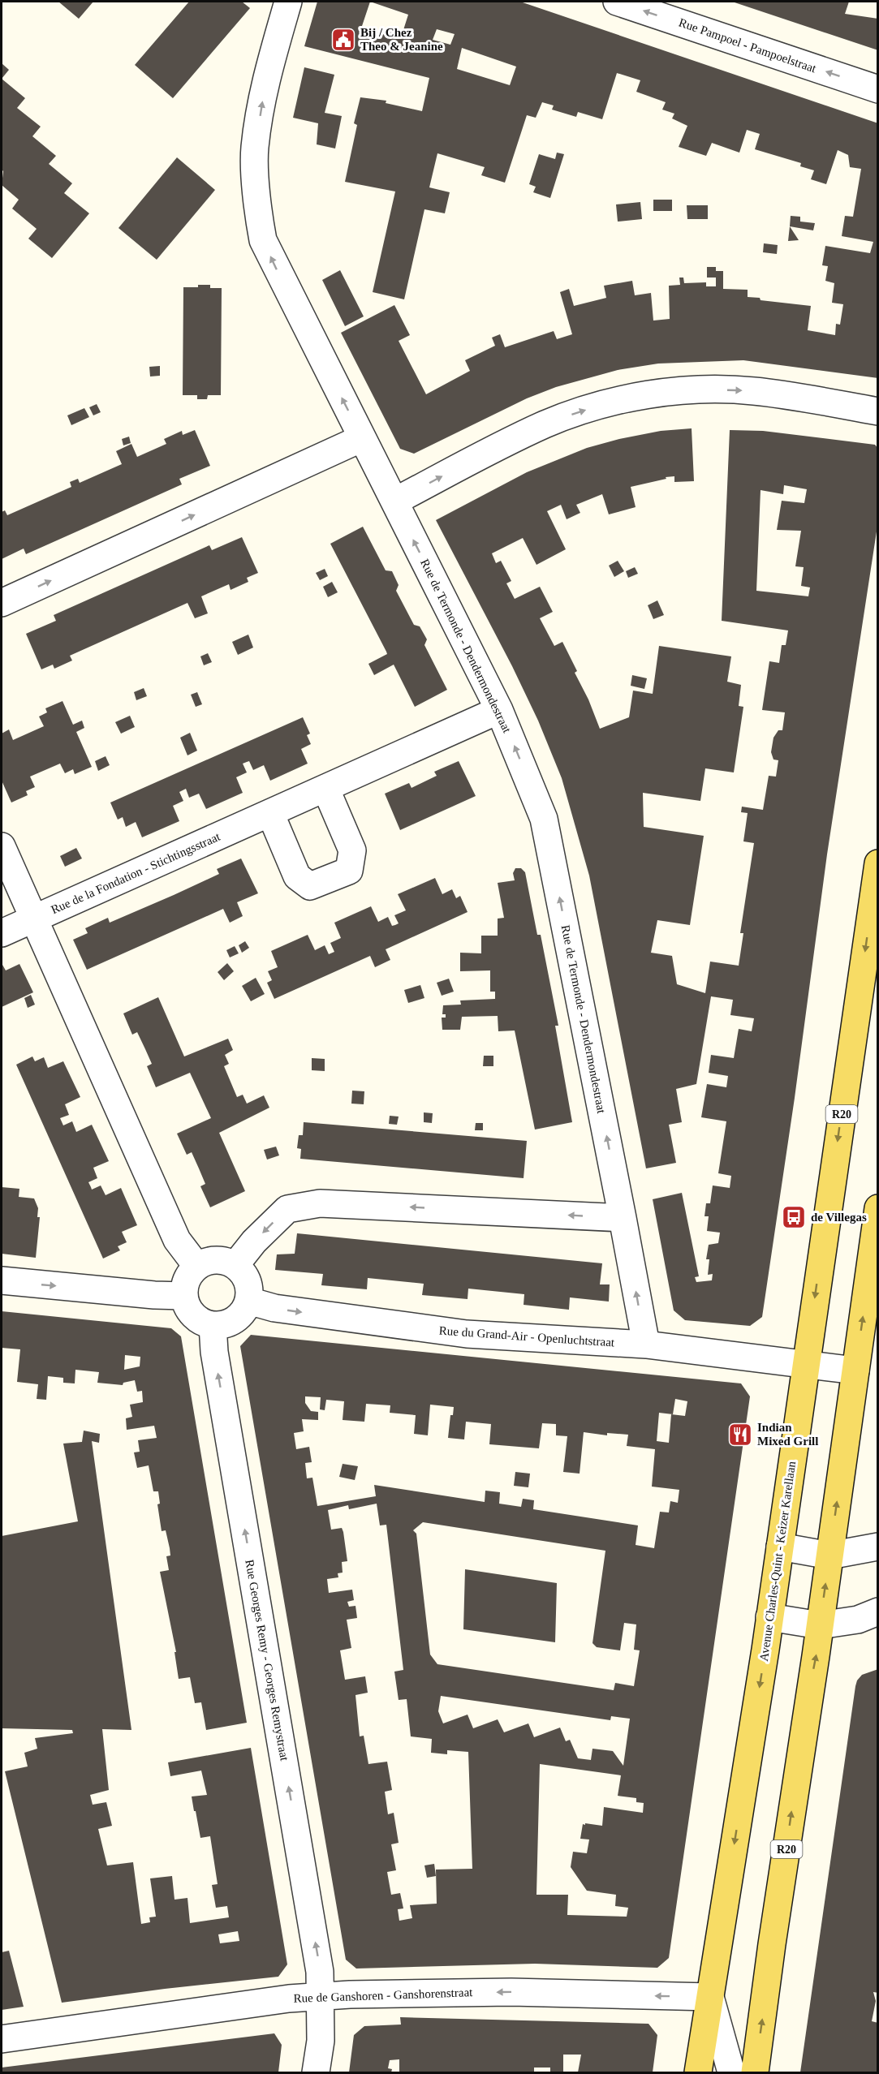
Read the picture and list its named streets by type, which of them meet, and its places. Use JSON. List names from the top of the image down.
{
  "streets": {
    "main road": ["R20", "Avenue Charles-Quint - Keizer Karellaan"],
    "street": [
      "Rue Pampoel - Pampoelstraat",
      "Rue de Termonde - Dendermondestraat",
      "Rue de la Fondation - Stichtingsstraat",
      "Rue du Grand-Air - Openluchtstraat",
      "Rue Georges Remy - Georges Remystraat",
      "Rue de Ganshoren - Ganshorenstraat"
    ]
  },
  "crossings": [
    ["Rue de Termonde - Dendermondestraat", "Rue de la Fondation - Stichtingsstraat"],
    ["Rue de Termonde - Dendermondestraat", "Rue du Grand-Air - Openluchtstraat"],
    ["R20", "Rue du Grand-Air - Openluchtstraat"],
    ["Rue du Grand-Air - Openluchtstraat", "Avenue Charles-Quint - Keizer Karellaan"],
    ["Rue du Grand-Air - Openluchtstraat", "Rue Georges Remy - Georges Remystraat"],
    ["Avenue Charles-Quint - Keizer Karellaan", "Rue de Ganshoren - Ganshorenstraat"],
    ["Rue Georges Remy - Georges Remystraat", "Rue de Ganshoren - Ganshorenstraat"]
  ],
  "one_way": [
    "Rue Pampoel - Pampoelstraat",
    "Rue de Termonde - Dendermondestraat",
    "Rue Georges Remy - Georges Remystraat",
    "Rue de Ganshoren - Ganshorenstraat"
  ],
  "places": {
    "public building": ["Bij / Chez Theo & Jeanine"],
    "bus stop": ["de Villegas"],
    "restaurant": ["Indian Mixed Grill"]
  }
}
